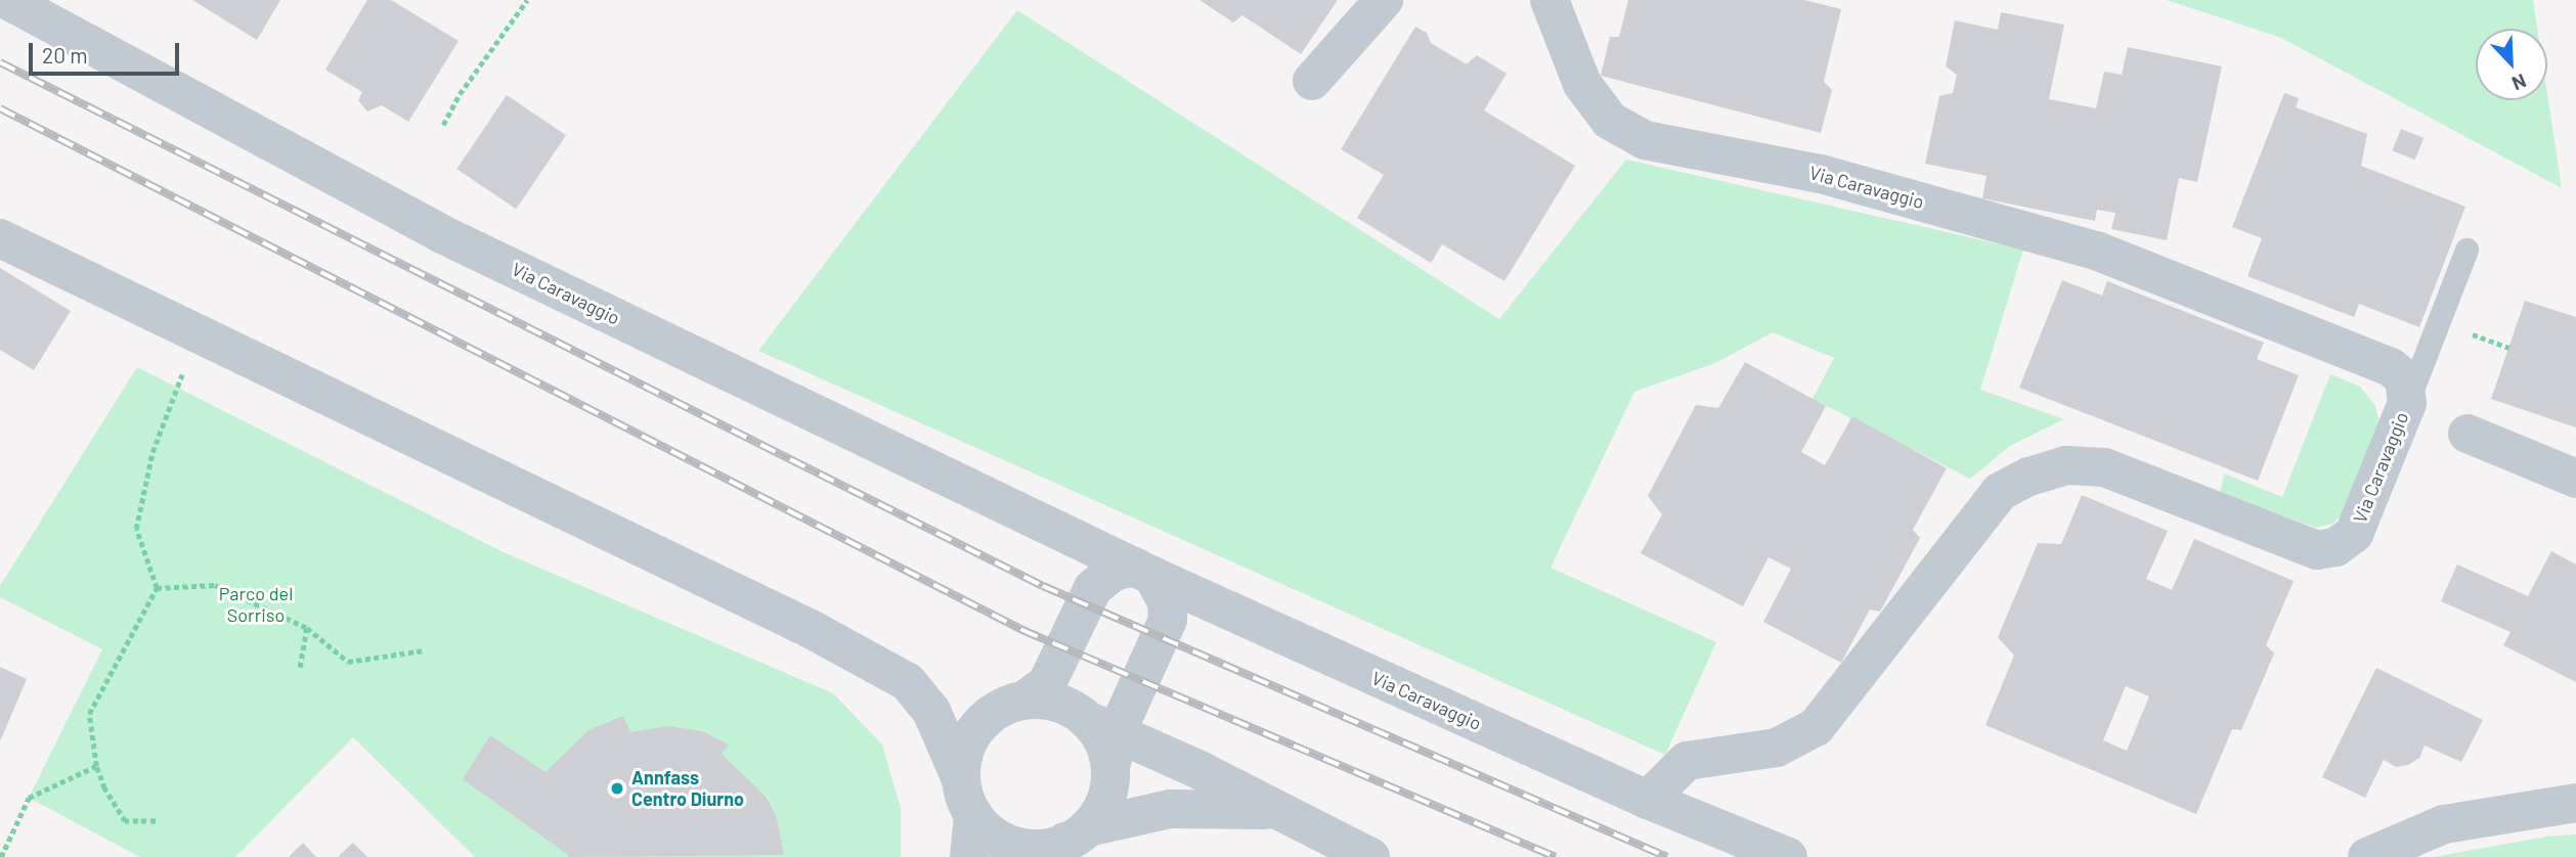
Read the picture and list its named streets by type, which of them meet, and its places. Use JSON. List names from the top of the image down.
{
  "streets": {
    "street": ["Via Caravaggio"]
  },
  "parks": ["Parco del Sorriso"],
  "places": ["Annfass Centro Diurno"],
  "scale_bar": "20 m",
  "north": "bottom right"
}
